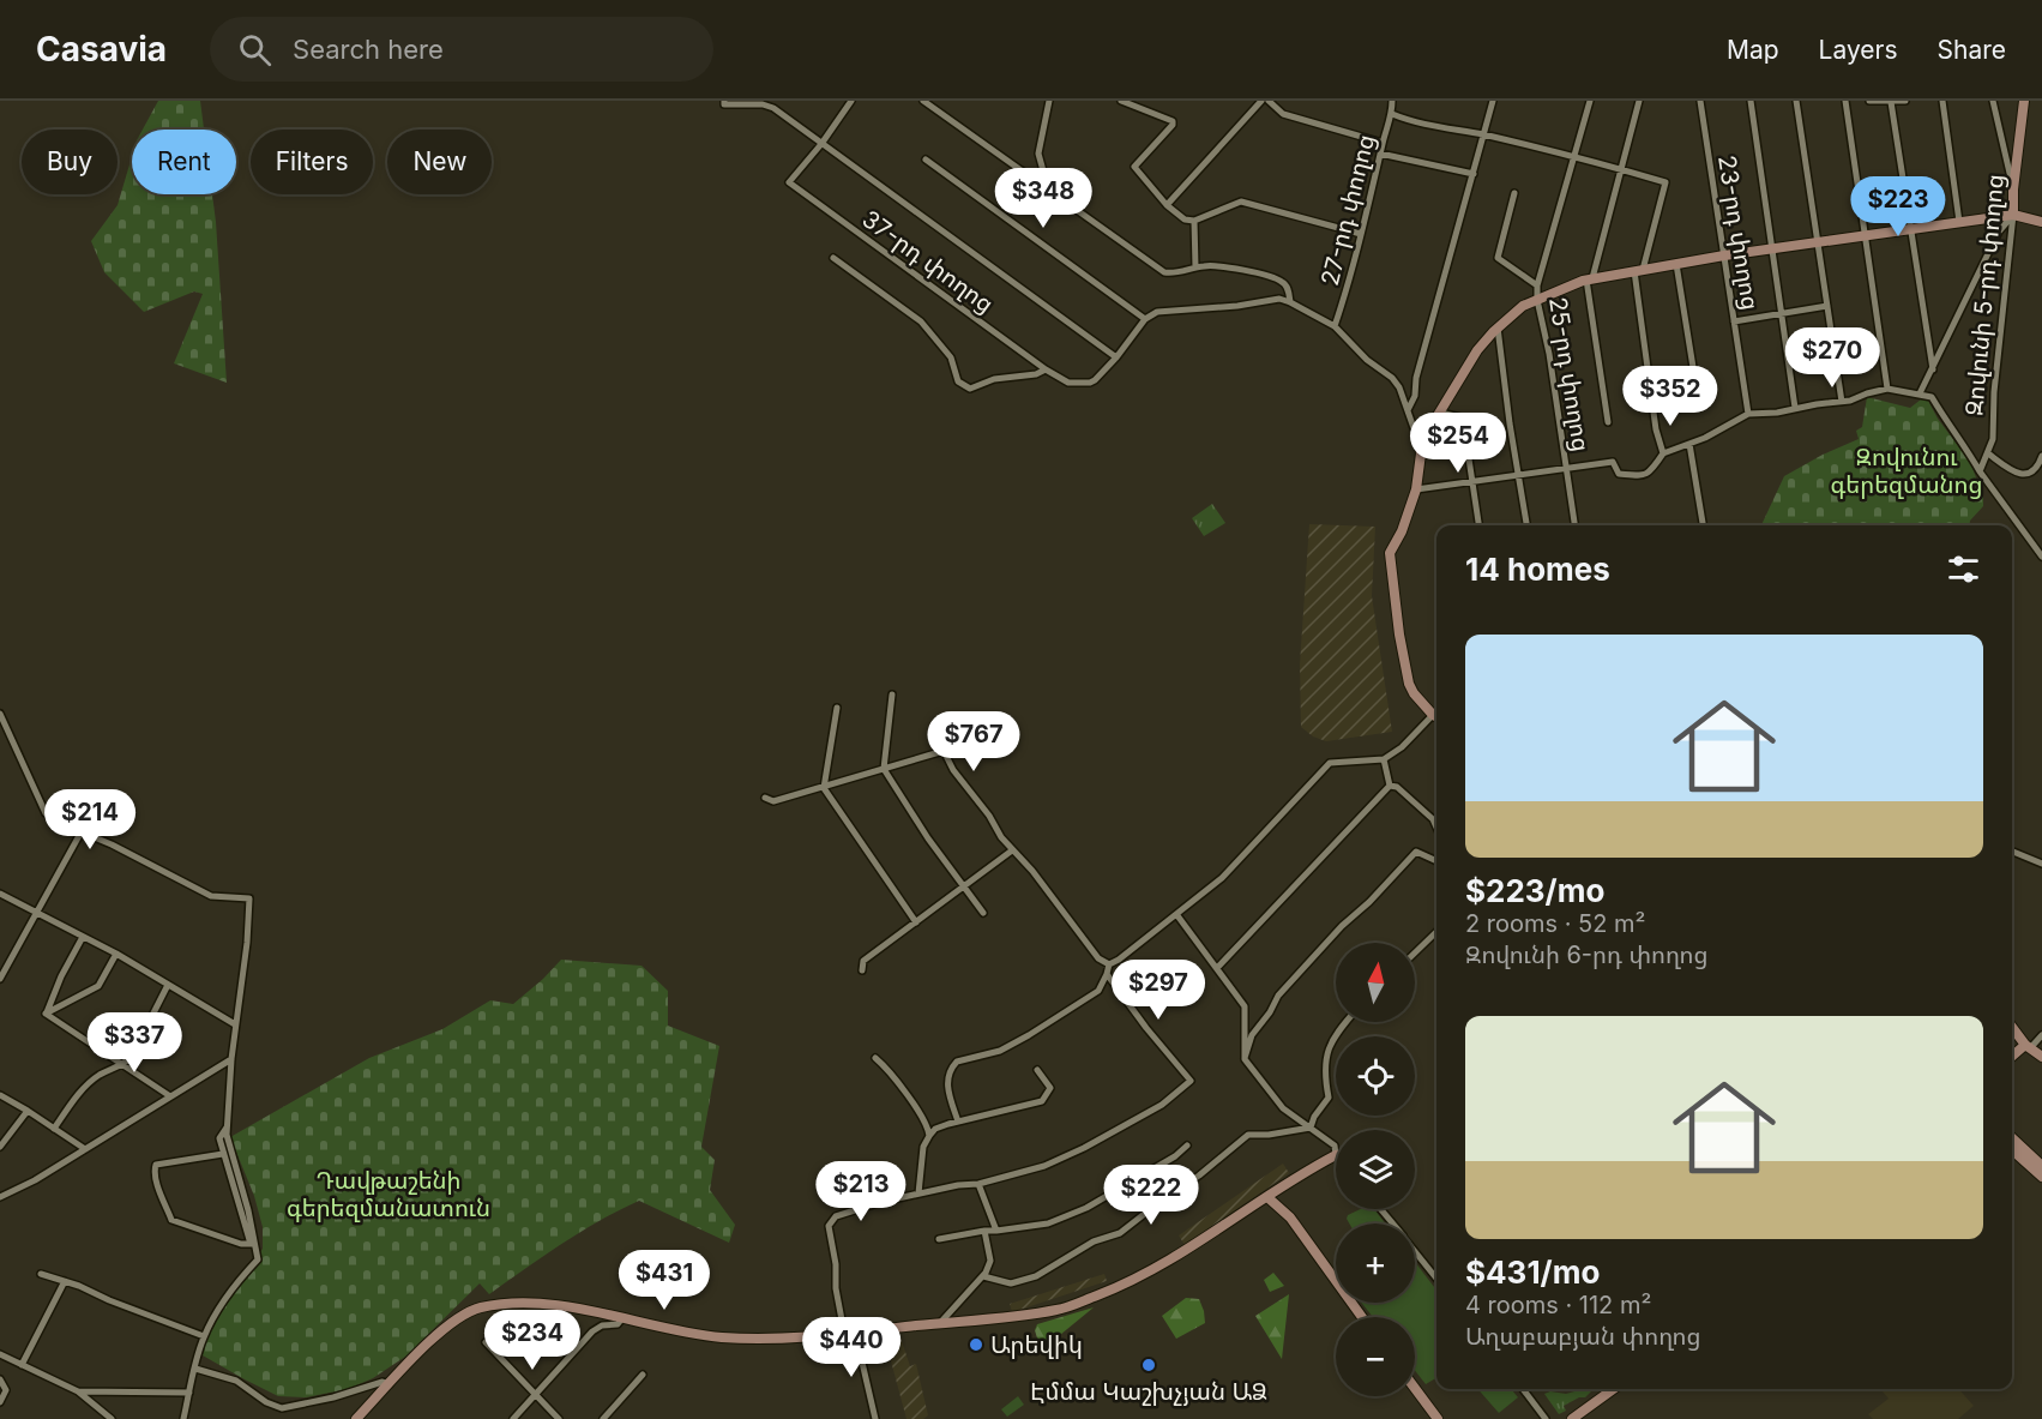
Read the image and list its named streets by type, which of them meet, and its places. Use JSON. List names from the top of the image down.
{
  "streets": {
    "street": [
      "27-րդ փողոց",
      "23-րդ փողոց",
      "37-րդ փողոց",
      "Զովունի 5-րդ փողոց",
      "25-րդ փողոց"
    ]
  },
  "parks": ["Զովունու գերեզմանոց", "Դավթաշենի գերեզմանատուն"],
  "places": ["Արեվիկ", "Էմմա Կաշխչյան ԱՁ"],
  "north": "top",
  "page": {
    "header": "Casavia",
    "search": "Search here",
    "nav": ["Map", "Layers", "Share"],
    "chip": [
      "Buy",
      "Rent",
      "Filters",
      "New"
    ],
    "price": [
      "$348",
      "$223",
      "$270",
      "$352",
      "$254",
      "$767",
      "$214",
      "$297",
      "$337",
      "$213",
      "$222",
      "$431",
      "$234",
      "$440"
    ],
    "heading": "14 homes",
    "list": [
      {
        "name": "$223/mo",
        "note": "2 rooms · 52 m² · Զովունի 6-րդ փողոց"
      },
      {
        "name": "$431/mo",
        "note": "4 rooms · 112 m² · Աղաբաբյան փողոց"
      }
    ],
    "map_buttons": ["+", "−"]
  }
}
